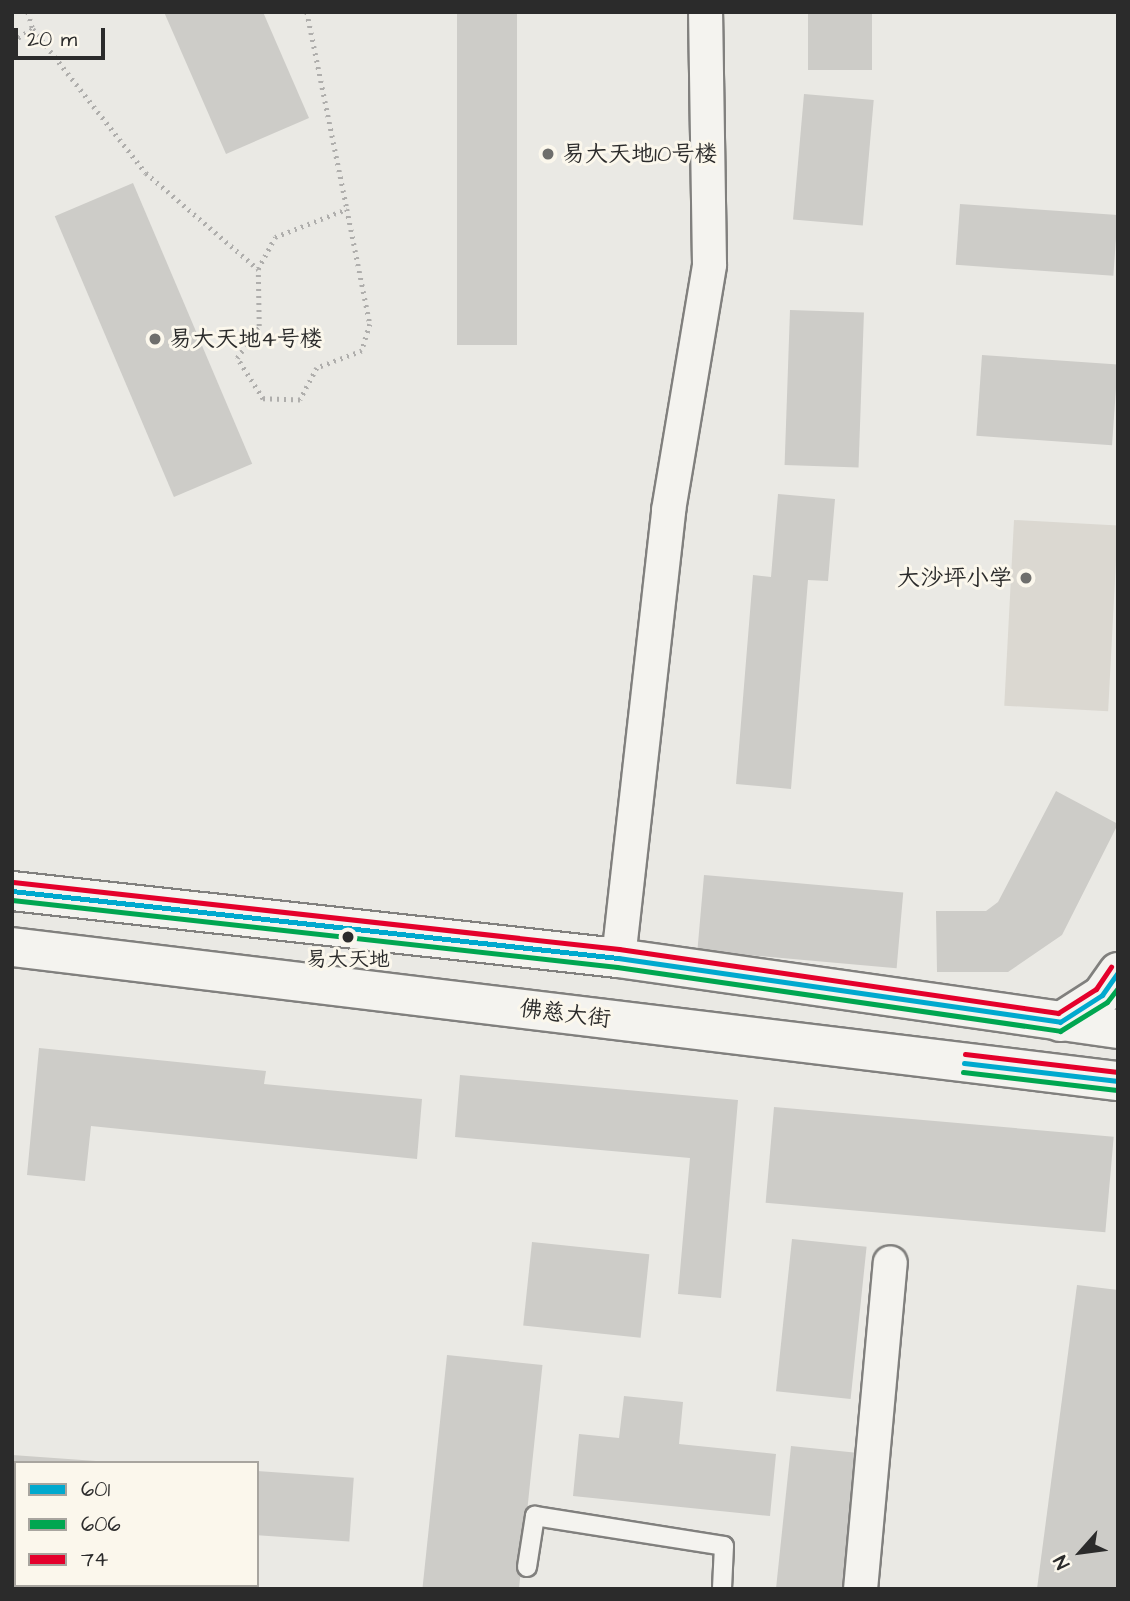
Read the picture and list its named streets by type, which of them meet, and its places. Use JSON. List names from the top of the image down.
{
  "streets": {
    "main road": ["佛慈大街"]
  },
  "places": [
    "易大天地10号楼",
    "易大天地4号楼",
    "大沙坪小学",
    "易大天地"
  ],
  "lines": ["transit line 74", "transit line 601", "transit line 606"],
  "legend": ["601", "606", "74"],
  "scale_bar": "20 m",
  "north": "bottom left"
}
